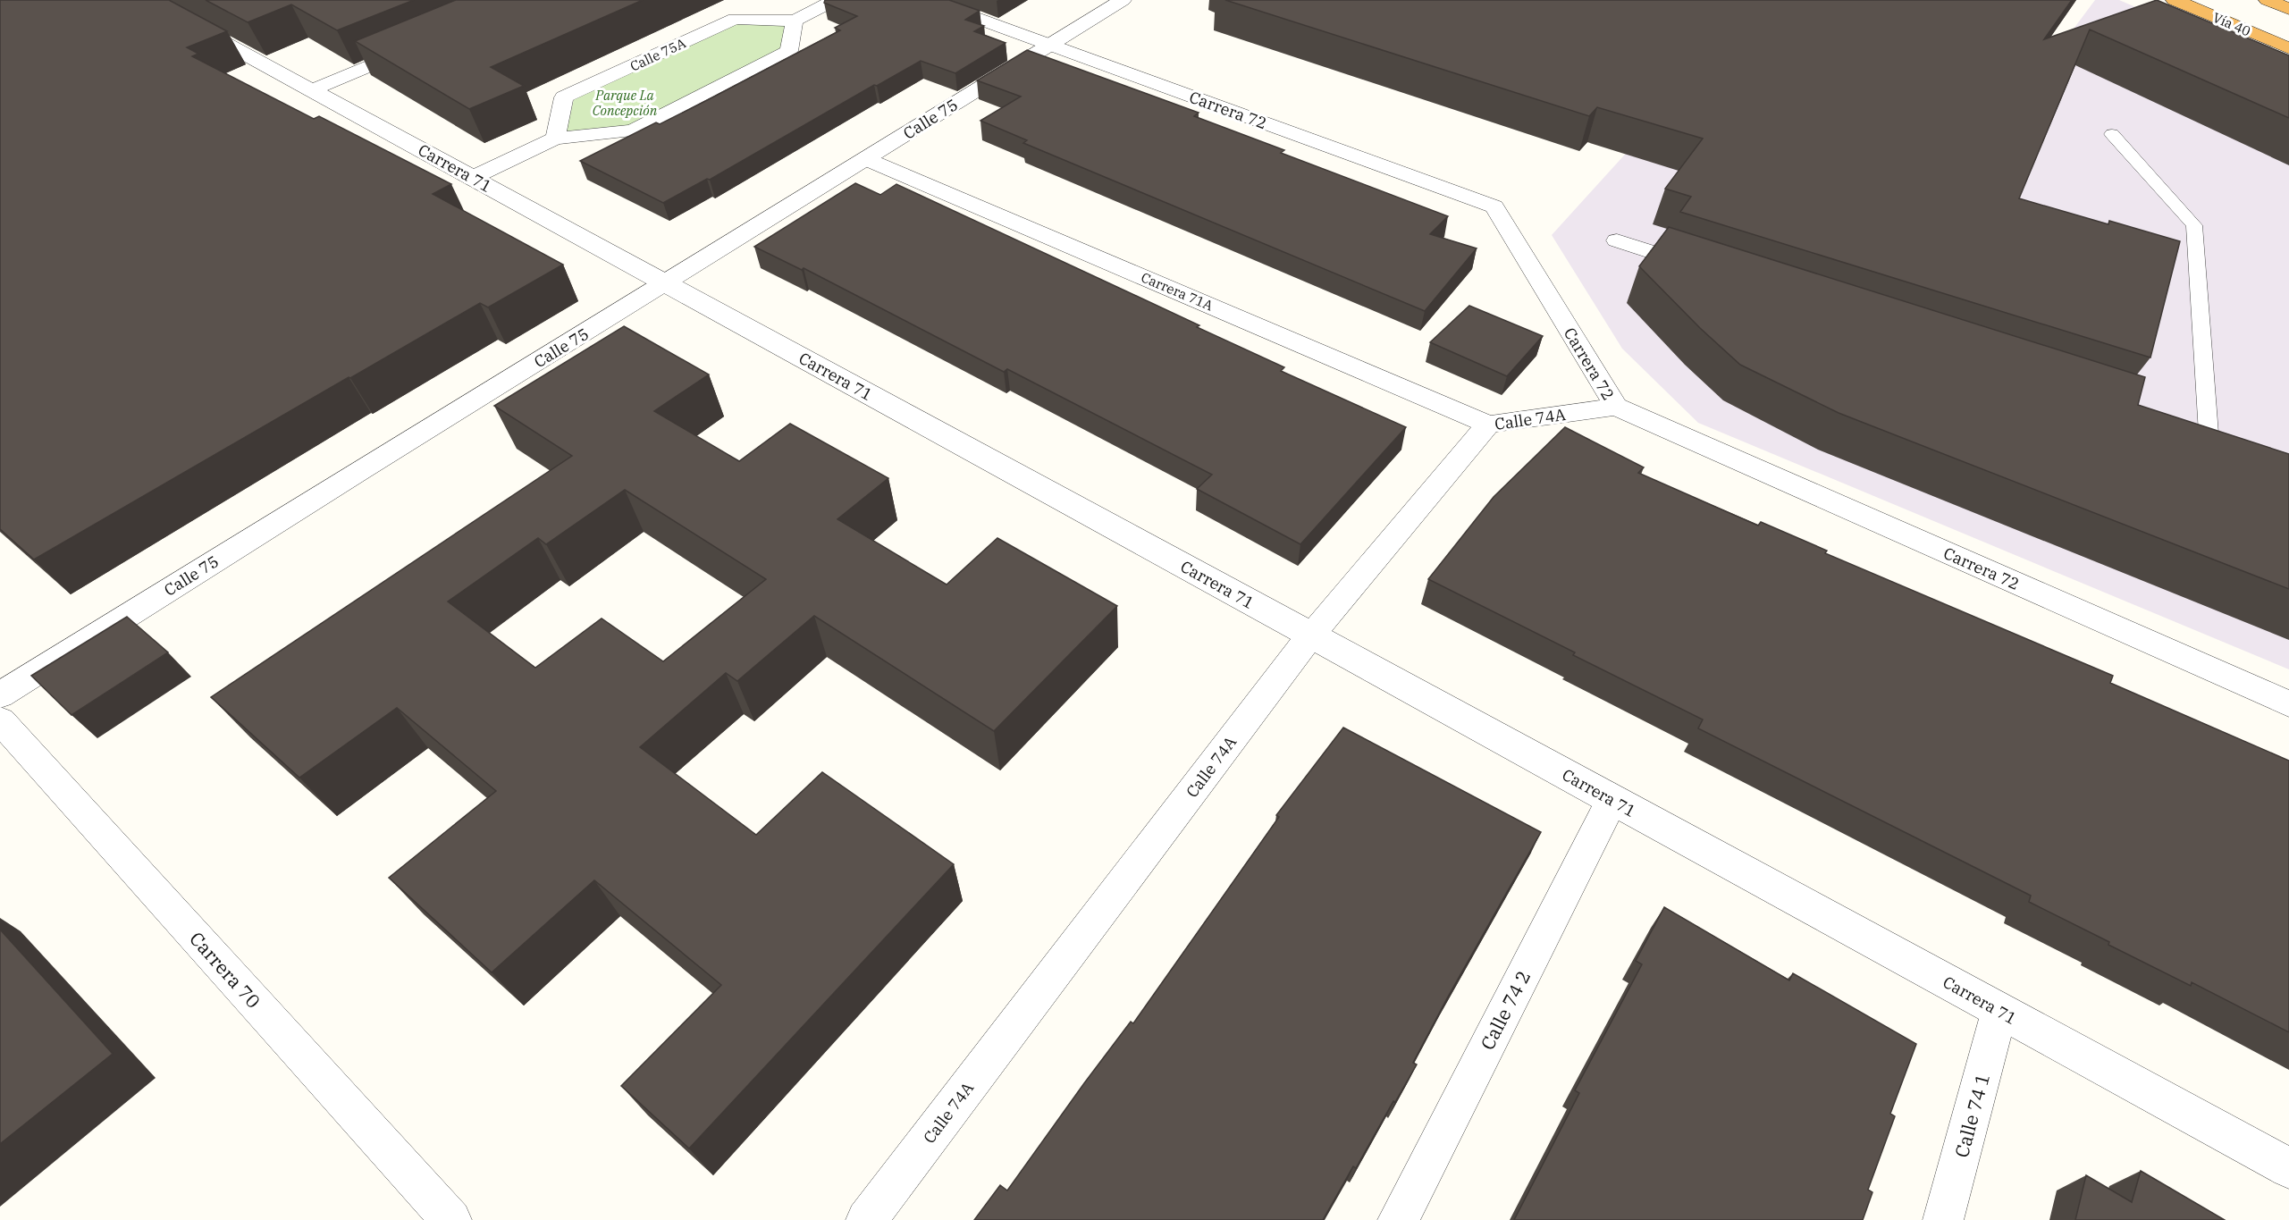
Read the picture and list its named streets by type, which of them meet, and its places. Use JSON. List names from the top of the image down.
{
  "streets": {
    "highway": ["Vía 40"],
    "street": [
      "Calle 75A",
      "Carrera 72",
      "Calle 75",
      "Carrera 71",
      "Carrera 71A",
      "Calle 74A",
      "Carrera 70",
      "Calle 74 2",
      "Calle 74 1"
    ]
  },
  "crossings": [
    ["Carrera 72", "Calle 75"],
    ["Carrera 72", "Calle 74A"],
    ["Calle 75", "Carrera 71"],
    ["Calle 75", "Carrera 71A"],
    ["Carrera 71", "Calle 74A"],
    ["Carrera 71", "Calle 74 2"],
    ["Carrera 71", "Calle 74 1"],
    ["Carrera 71A", "Calle 74A"]
  ],
  "parks": ["Parque La Concepción"]
}
